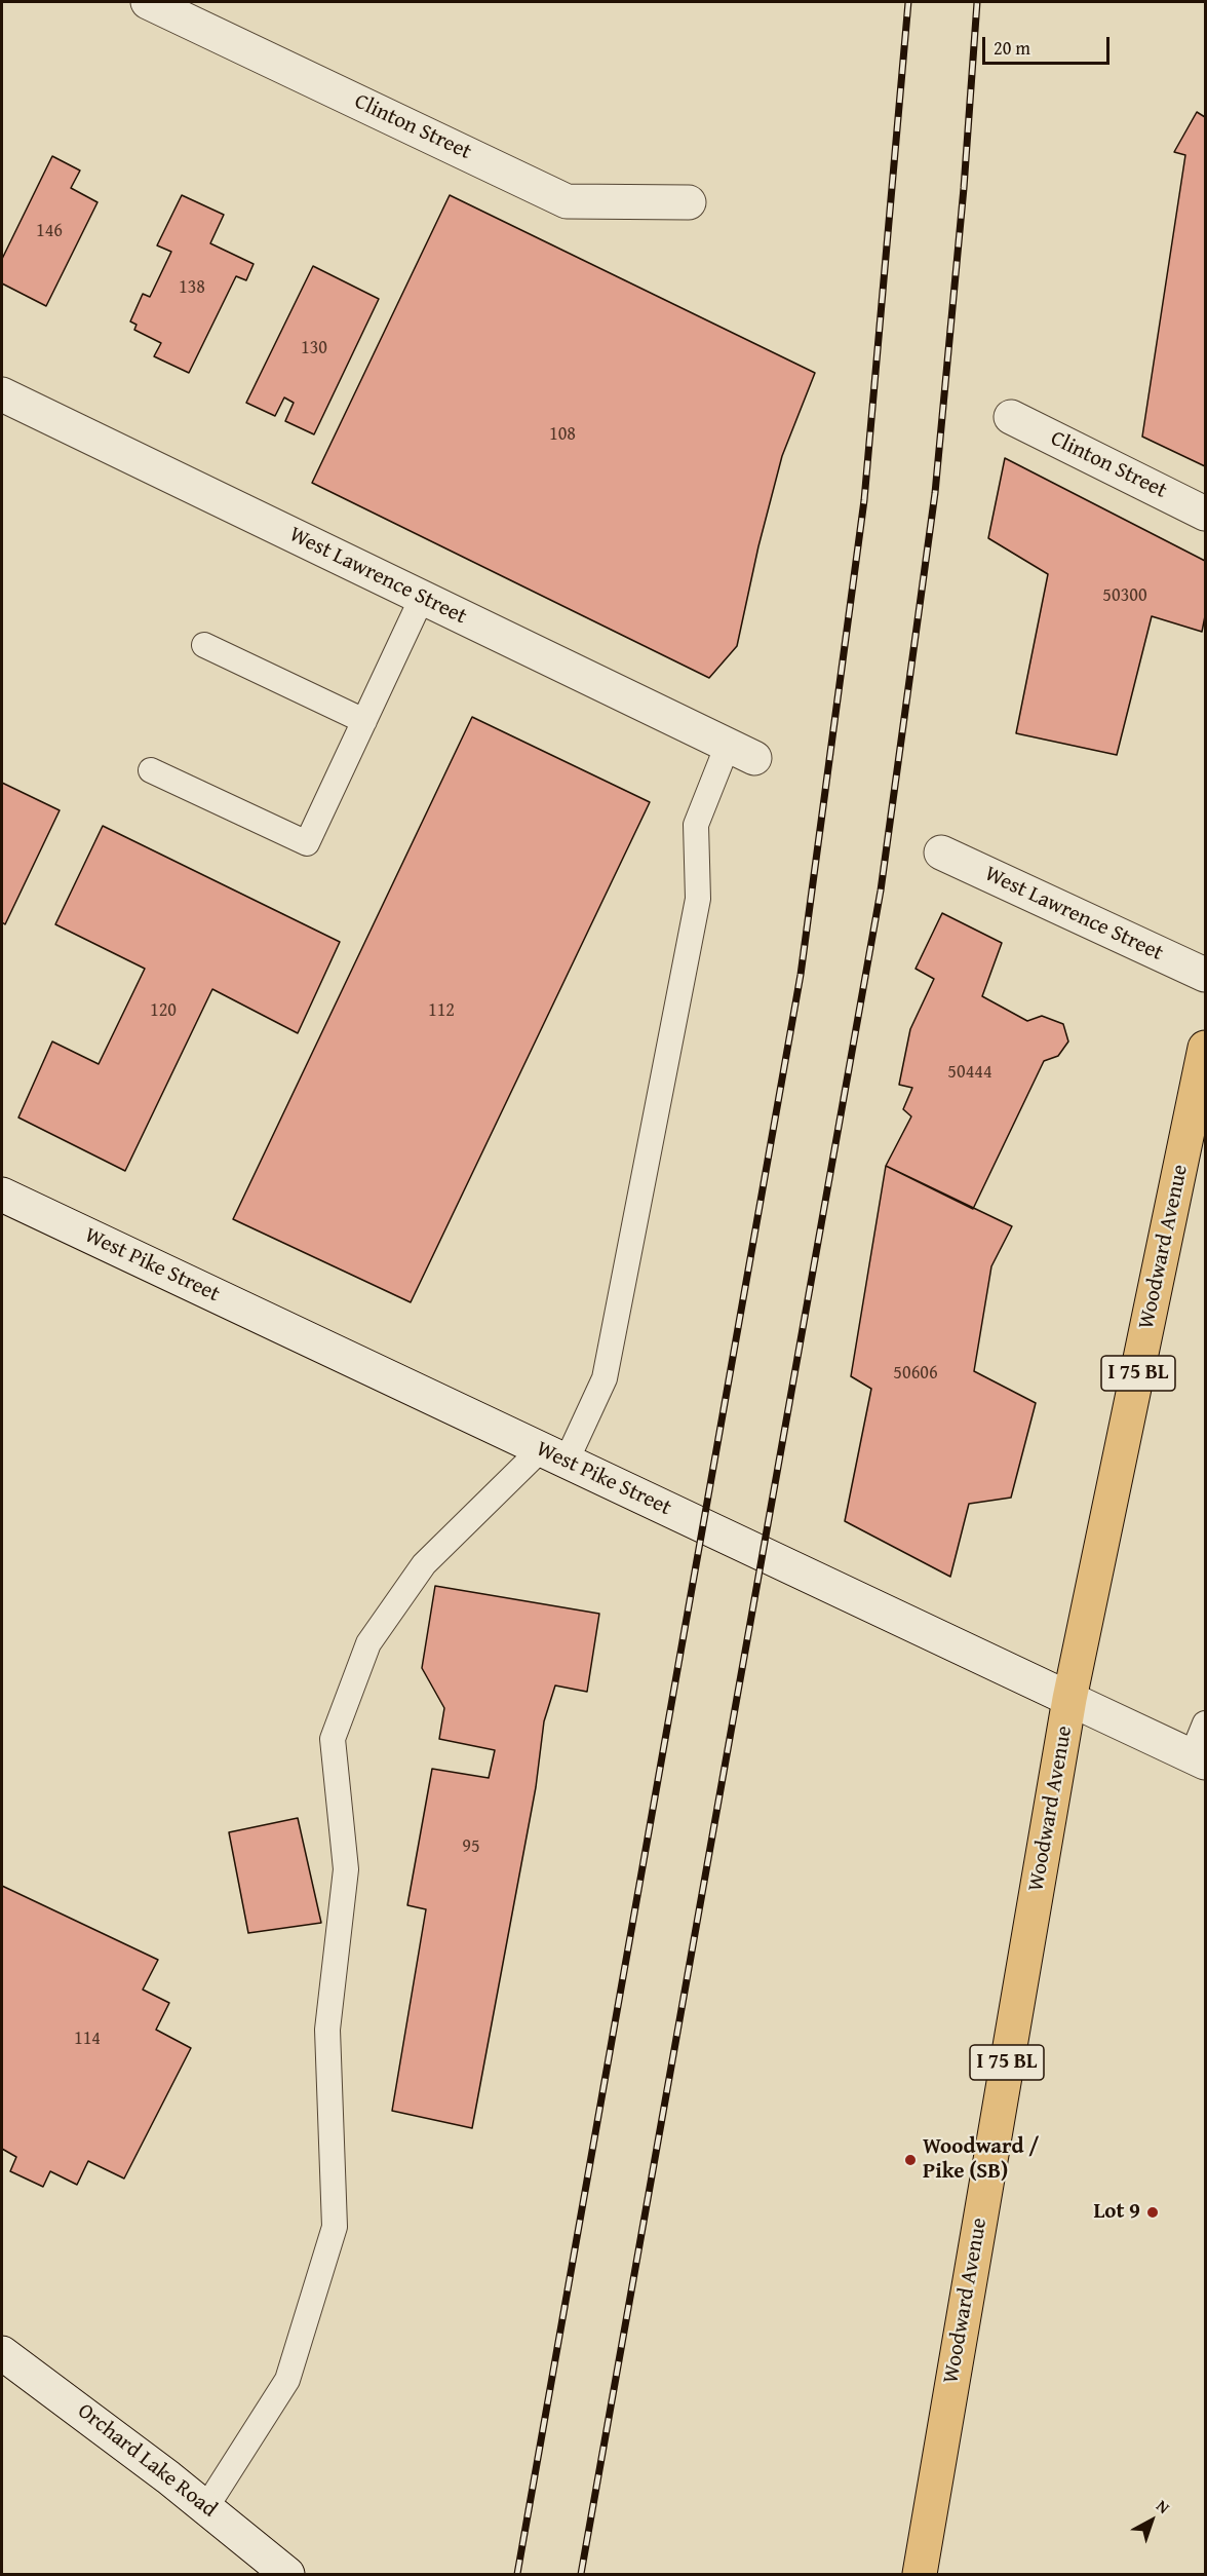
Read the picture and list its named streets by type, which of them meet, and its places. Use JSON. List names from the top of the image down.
{
  "streets": {
    "main road": ["Woodward Avenue", "I 75 BL"],
    "street": [
      "Clinton Street",
      "West Lawrence Street",
      "West Pike Street",
      "Orchard Lake Road"
    ]
  },
  "crossings": [
    ["Woodward Avenue", "West Pike Street"]
  ],
  "places": ["Woodward / Pike (SB)", "Lot 9"],
  "house_numbers": [
    "146",
    "138",
    "130",
    "108",
    "50300",
    "120",
    "112",
    "50444",
    "50606",
    "95",
    "114"
  ],
  "scale_bar": "20 m",
  "north": "top right"
}
